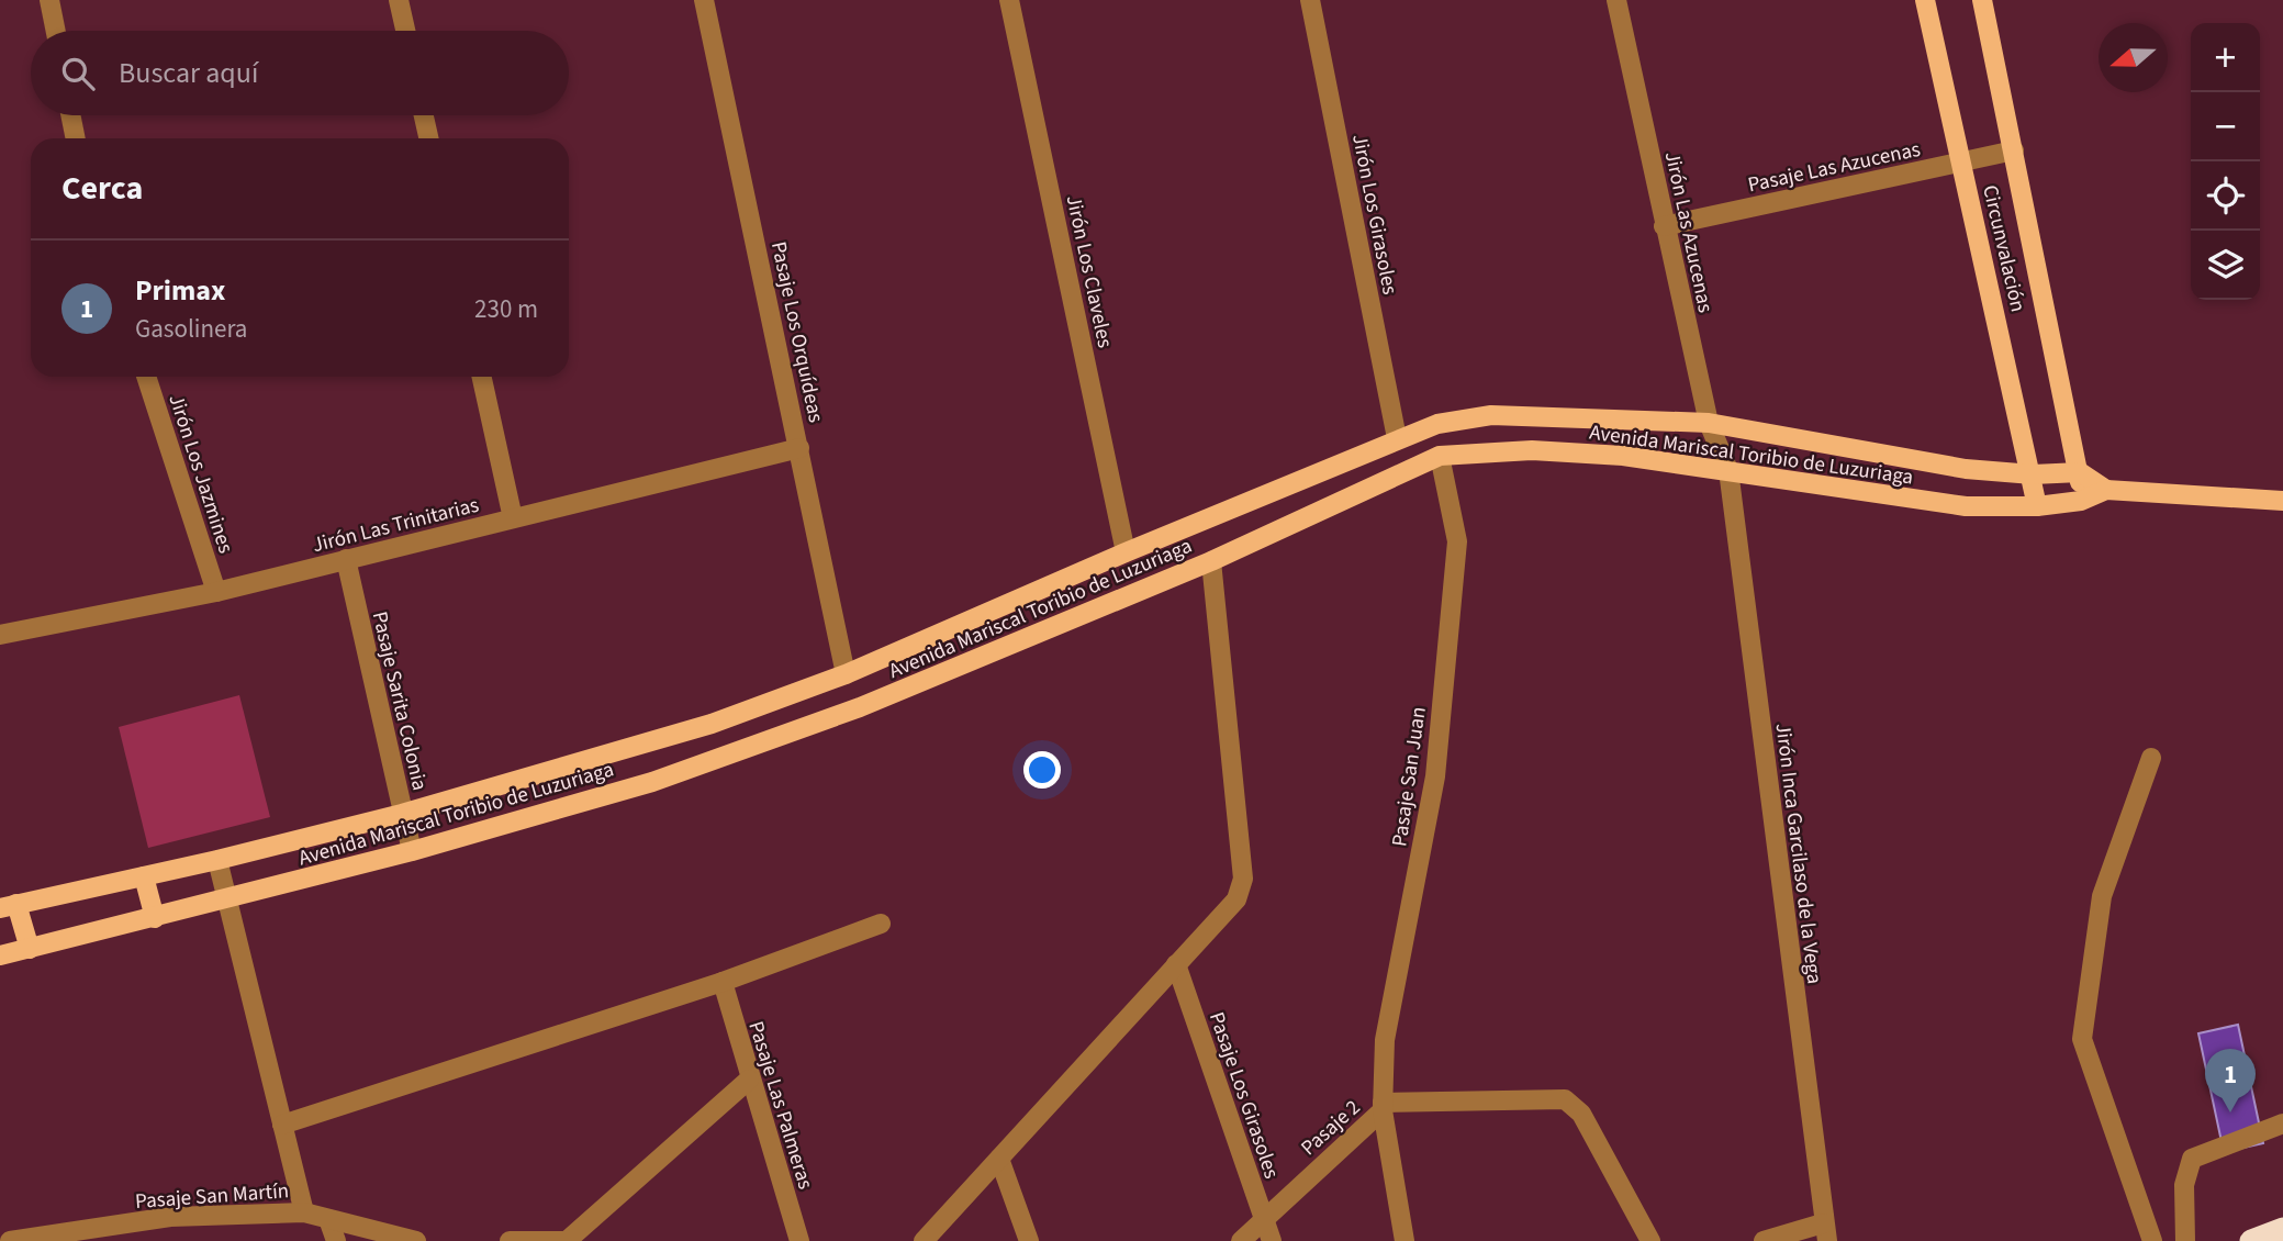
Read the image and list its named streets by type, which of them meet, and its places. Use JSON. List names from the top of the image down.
{
  "streets": {
    "main road": ["Circunvalación", "Avenida Mariscal Toribio de Luzuriaga"],
    "street": [
      "Pasaje Las Azucenas",
      "Jirón Los Girasoles",
      "Jirón Las Azucenas",
      "Jirón Los Claveles",
      "Pasaje Los Orquídeas",
      "Jirón Los Jazmines",
      "Jirón Las Trinitarias",
      "Pasaje Sarita Colonia",
      "Pasaje San Juan",
      "Jirón Inca Garcilaso de la Vega",
      "Pasaje Los Girasoles",
      "Pasaje Las Palmeras",
      "Pasaje 2",
      "Pasaje San Martín"
    ]
  },
  "crossings": [
    ["Pasaje Las Azucenas", "Jirón Las Azucenas"],
    ["Pasaje Las Azucenas", "Circunvalación"],
    ["Jirón Los Girasoles", "Avenida Mariscal Toribio de Luzuriaga"],
    ["Jirón Las Azucenas", "Avenida Mariscal Toribio de Luzuriaga"],
    ["Jirón Las Azucenas", "Jirón Inca Garcilaso de la Vega"],
    ["Circunvalación", "Avenida Mariscal Toribio de Luzuriaga"],
    ["Jirón Los Claveles", "Avenida Mariscal Toribio de Luzuriaga"],
    ["Pasaje Los Orquídeas", "Avenida Mariscal Toribio de Luzuriaga"],
    ["Pasaje Los Orquídeas", "Jirón Las Trinitarias"],
    ["Avenida Mariscal Toribio de Luzuriaga", "Pasaje Sarita Colonia"],
    ["Avenida Mariscal Toribio de Luzuriaga", "Pasaje San Juan"],
    ["Avenida Mariscal Toribio de Luzuriaga", "Jirón Inca Garcilaso de la Vega"],
    ["Jirón Los Jazmines", "Jirón Las Trinitarias"],
    ["Jirón Las Trinitarias", "Pasaje Sarita Colonia"],
    ["Pasaje San Juan", "Pasaje 2"],
    ["Pasaje Los Girasoles", "Pasaje 2"]
  ],
  "north": "left",
  "page": {
    "map_buttons": ["+", "−"],
    "search": "Buscar aquí",
    "heading": "Cerca",
    "list": [
      {
        "mark": "1",
        "name": "Primax",
        "note": "Gasolinera",
        "value": "230 m"
      }
    ],
    "pins": "1"
  }
}
